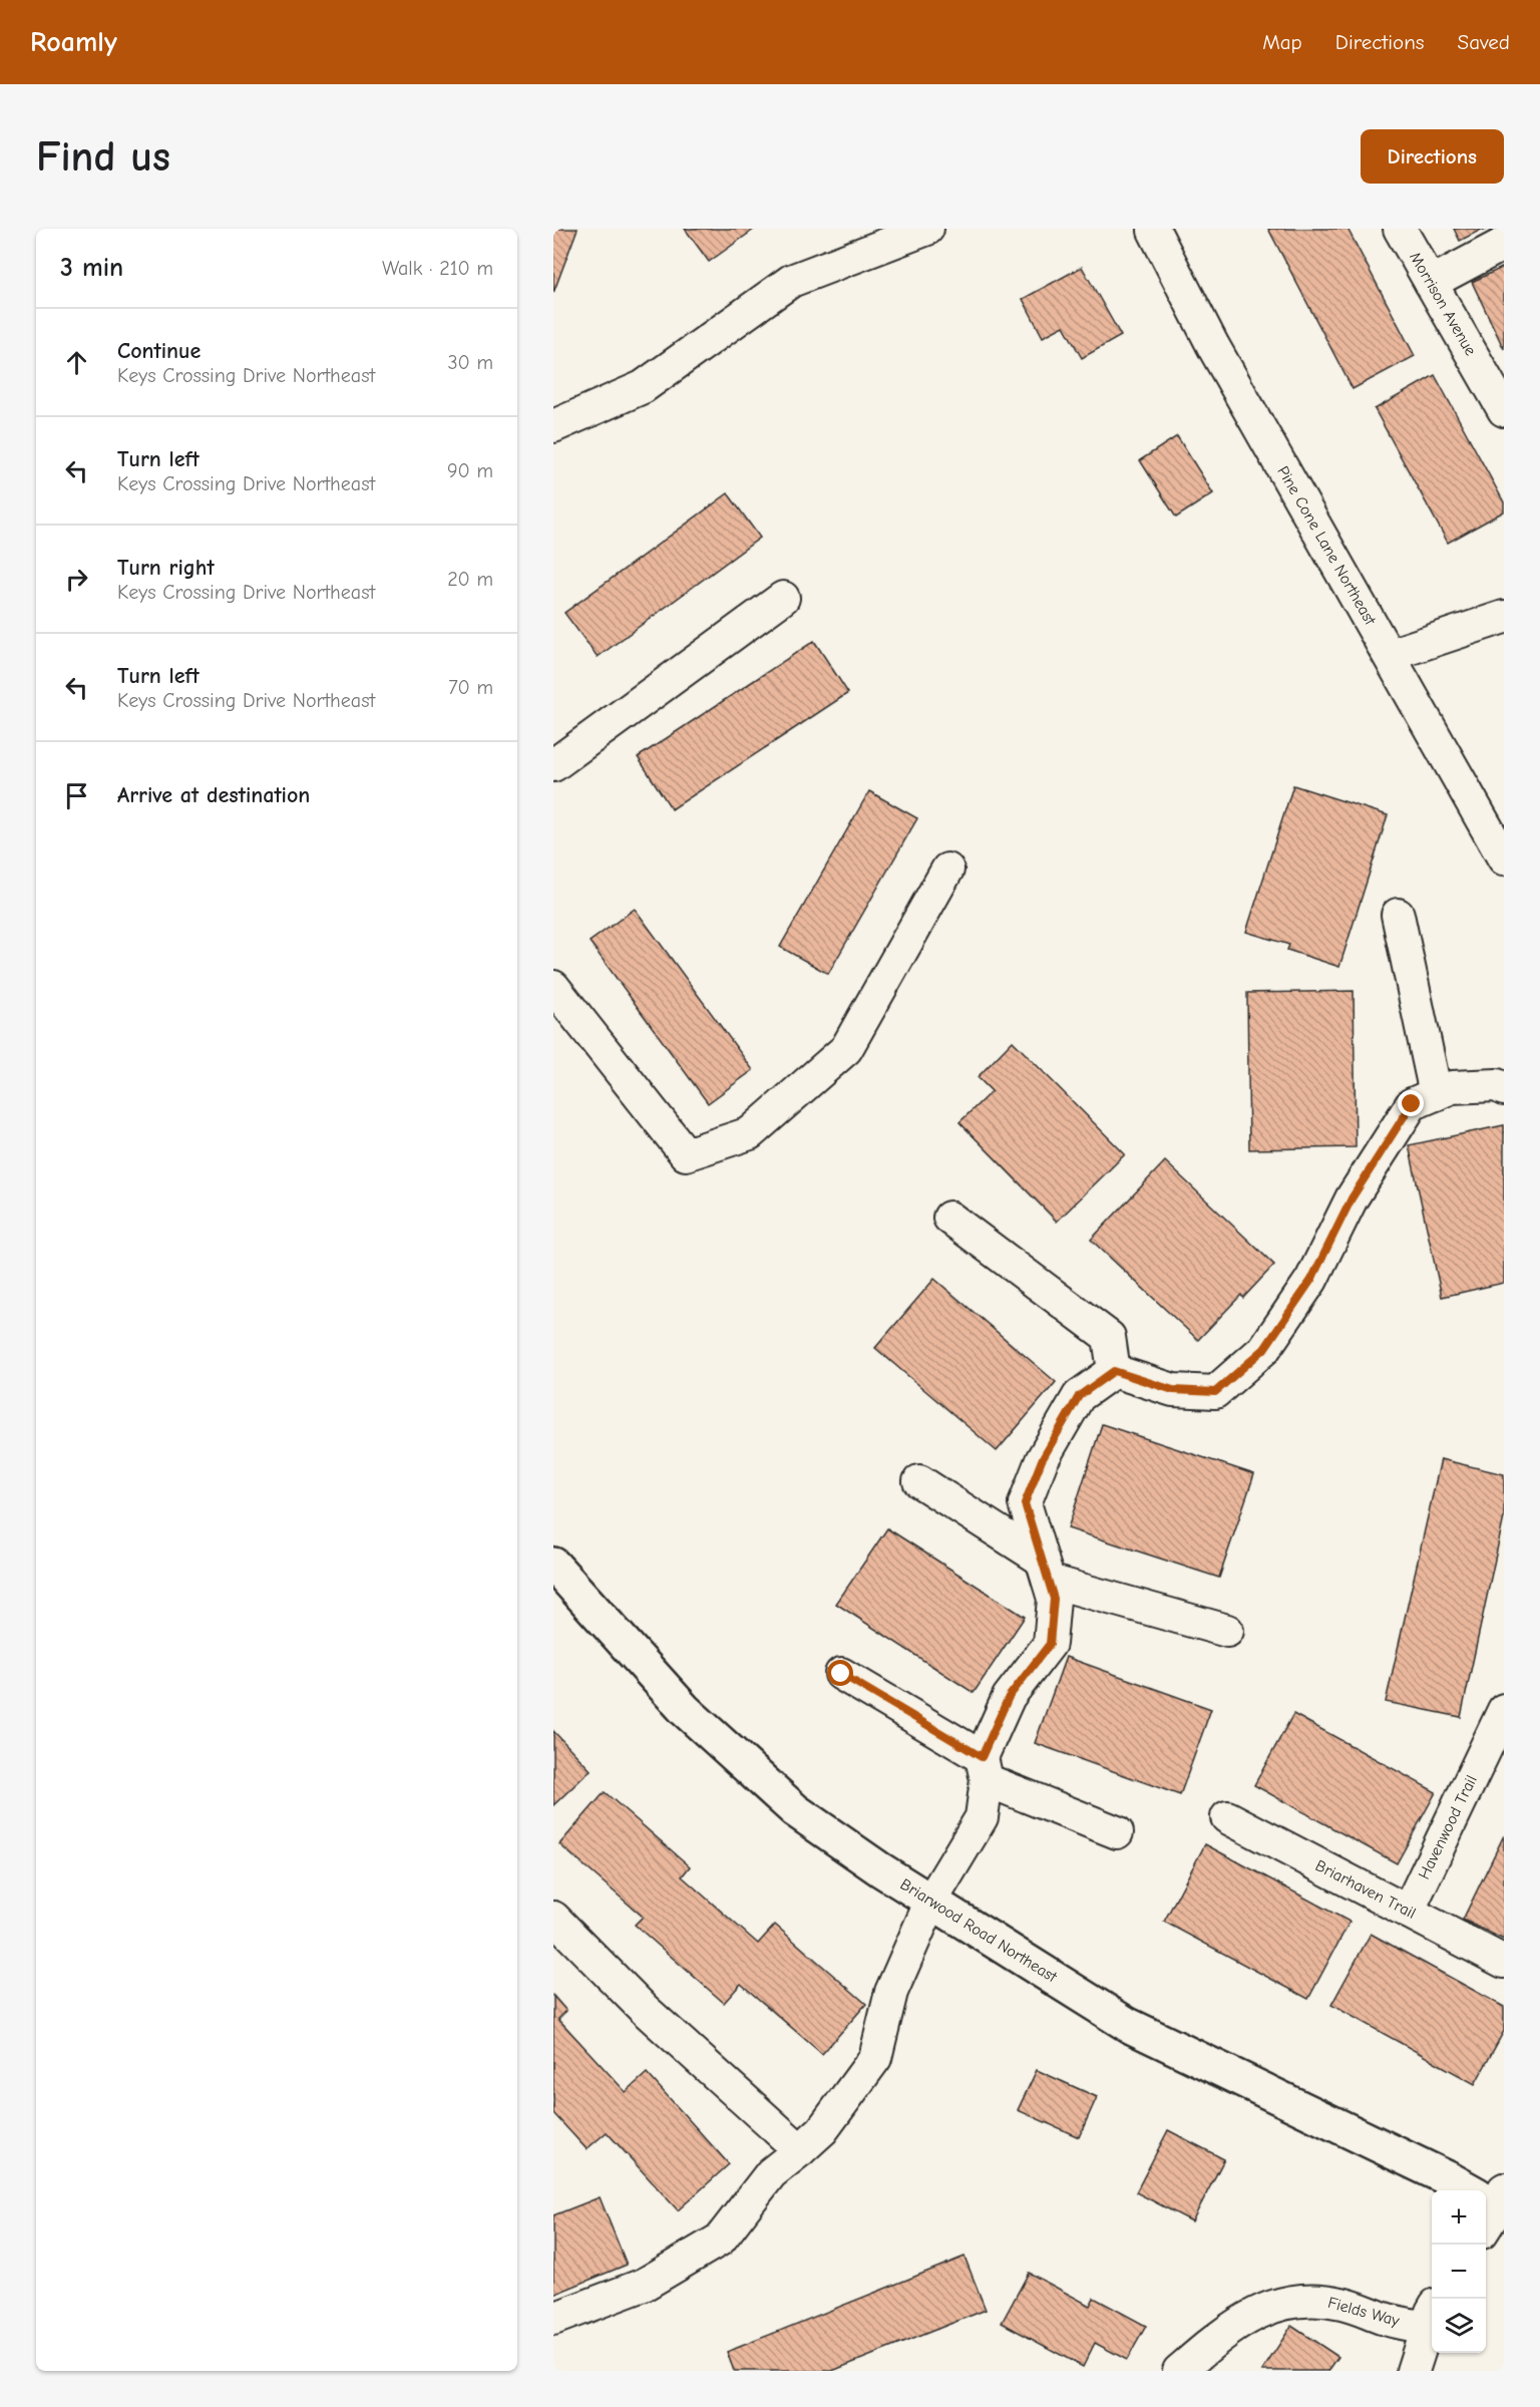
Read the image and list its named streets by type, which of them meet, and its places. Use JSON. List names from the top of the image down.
{
  "streets": {
    "street": [
      "Morrison Avenue",
      "Pine Cone Lane Northeast",
      "Havenwood Trail",
      "Briarhaven Trail",
      "Briarwood Road Northeast",
      "Fields Way"
    ]
  },
  "crossings": [
    ["Havenwood Trail", "Briarhaven Trail"]
  ],
  "page": {
    "header": "Roamly",
    "nav": ["Map", "Directions", "Saved"],
    "buttons": "Directions",
    "title": "Find us",
    "heading": ["3 min", "Walk · 210 m"],
    "list": [
      ["Continue", "Keys Crossing Drive Northeast", "30 m"],
      ["Turn left", "Keys Crossing Drive Northeast", "90 m"],
      ["Turn right", "Keys Crossing Drive Northeast", "20 m"],
      ["Turn left", "Keys Crossing Drive Northeast", "70 m"],
      "Arrive at destination"
    ],
    "map_buttons": ["+", "−"]
  }
}
